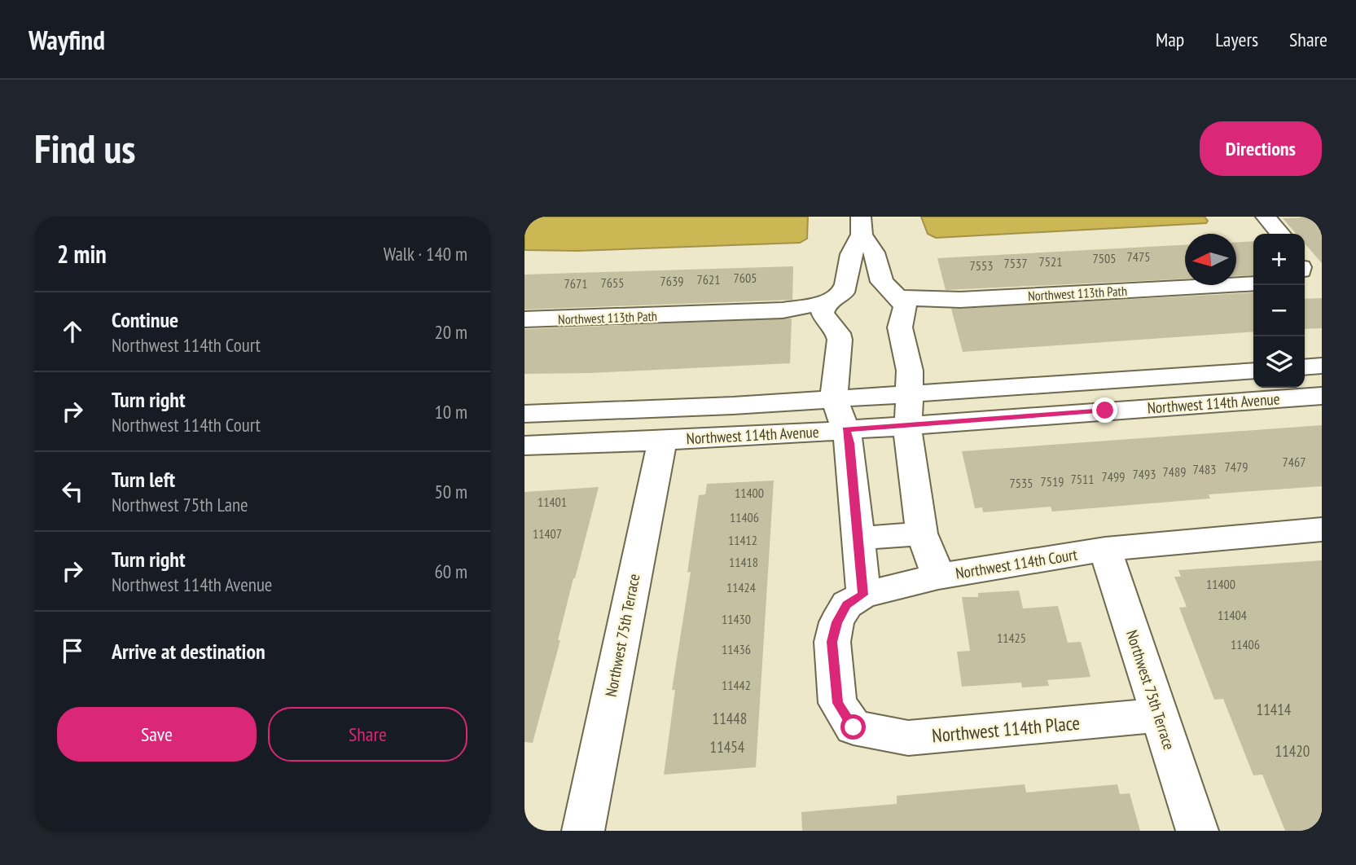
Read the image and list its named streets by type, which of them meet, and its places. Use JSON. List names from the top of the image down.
{
  "streets": {
    "street": [
      "Northwest 113th Path",
      "Northwest 114th Avenue",
      "Northwest 114th Court",
      "Northwest 75th Terrace",
      "Northwest 114th Place"
    ]
  },
  "crossings": [
    ["Northwest 114th Avenue", "Northwest 75th Terrace"],
    ["Northwest 114th Court", "Northwest 75th Terrace"],
    ["Northwest 114th Court", "Northwest 114th Place"],
    ["Northwest 75th Terrace", "Northwest 114th Place"]
  ],
  "house_numbers": [
    "7475",
    "7505",
    "7521",
    "7537",
    "7553",
    "7605",
    "7621",
    "7639",
    "7655",
    "7671",
    "7467",
    "7479",
    "7483",
    "7489",
    "7493",
    "7499",
    "7511",
    "7519",
    "7535",
    "11400",
    "11401",
    "11406",
    "11407",
    "11412",
    "11418",
    "11400",
    "11424",
    "11404",
    "11430",
    "11425",
    "11406",
    "11436",
    "11442",
    "11414",
    "11448",
    "11454",
    "11420"
  ],
  "north": "left",
  "page": {
    "header": "Wayfind",
    "nav": ["Map", "Layers", "Share"],
    "buttons": [
      "Directions",
      ["Save", "Share"]
    ],
    "title": "Find us",
    "heading": ["2 min", "Walk · 140 m"],
    "map_buttons": ["+", "−"],
    "list": [
      ["Continue", "Northwest 114th Court", "20 m"],
      ["Turn right", "Northwest 114th Court", "10 m"],
      ["Turn left", "Northwest 75th Lane", "50 m"],
      ["Turn right", "Northwest 114th Avenue", "60 m"],
      "Arrive at destination"
    ]
  }
}
